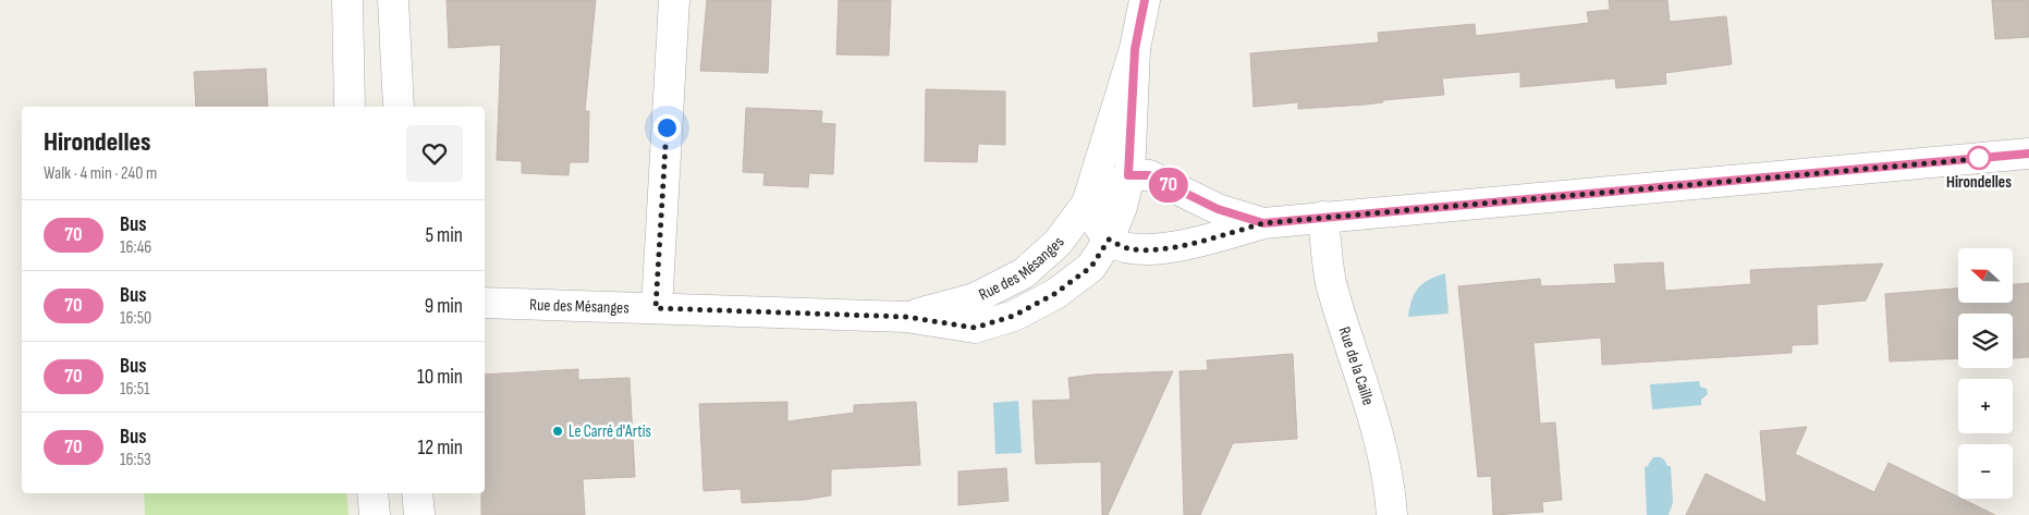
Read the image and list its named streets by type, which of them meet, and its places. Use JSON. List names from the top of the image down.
{
  "streets": {
    "street": ["Rue des Mésanges", "Rue de la Caille"]
  },
  "places": ["Hirondelles", "Le Carré d'Artis"],
  "lines": ["bus line 70"],
  "north": "left",
  "page": {
    "on_map": "70",
    "heading": ["Hirondelles", "Walk · 4 min · 240 m"],
    "list": [
      {
        "mark": "70",
        "name": "Bus",
        "note": "16:46",
        "value": "5 min"
      },
      {
        "mark": "70",
        "name": "Bus",
        "note": "16:50",
        "value": "9 min"
      },
      {
        "mark": "70",
        "name": "Bus",
        "note": "16:51",
        "value": "10 min"
      },
      {
        "mark": "70",
        "name": "Bus",
        "note": "16:53",
        "value": "12 min"
      }
    ],
    "map_buttons": ["+", "−"]
  }
}
